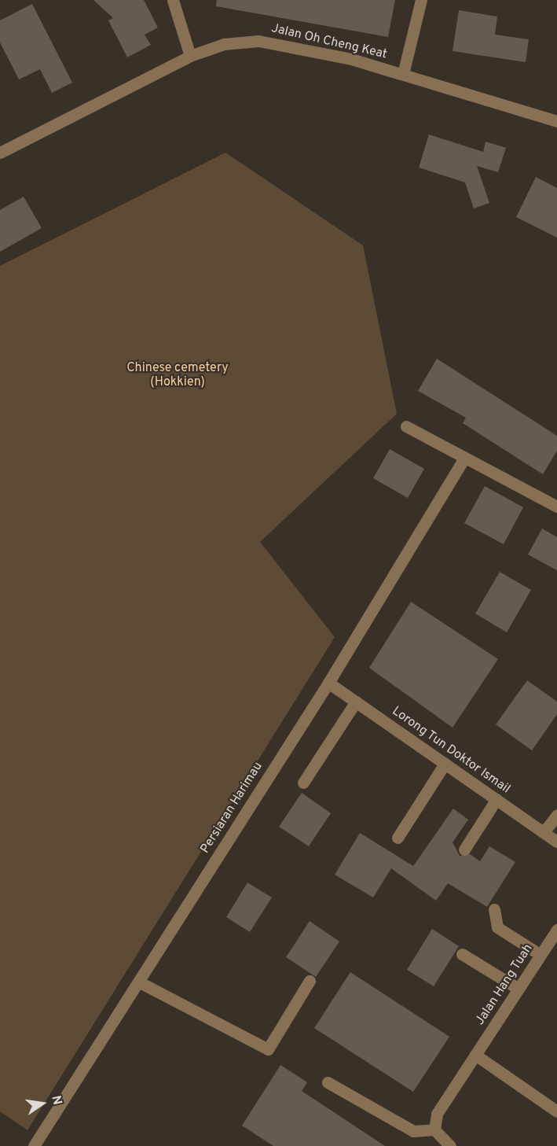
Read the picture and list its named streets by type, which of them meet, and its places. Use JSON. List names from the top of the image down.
{
  "streets": {
    "street": [
      "Jalan Oh Cheng Keat",
      "Lorong Tun Doktor Ismail",
      "Persiaran Harimau",
      "Jalan Hang Tuah"
    ]
  },
  "crossings": [
    ["Lorong Tun Doktor Ismail", "Persiaran Harimau"]
  ],
  "parks": ["Chinese cemetery (Hokkien)"],
  "north": "right"
}
